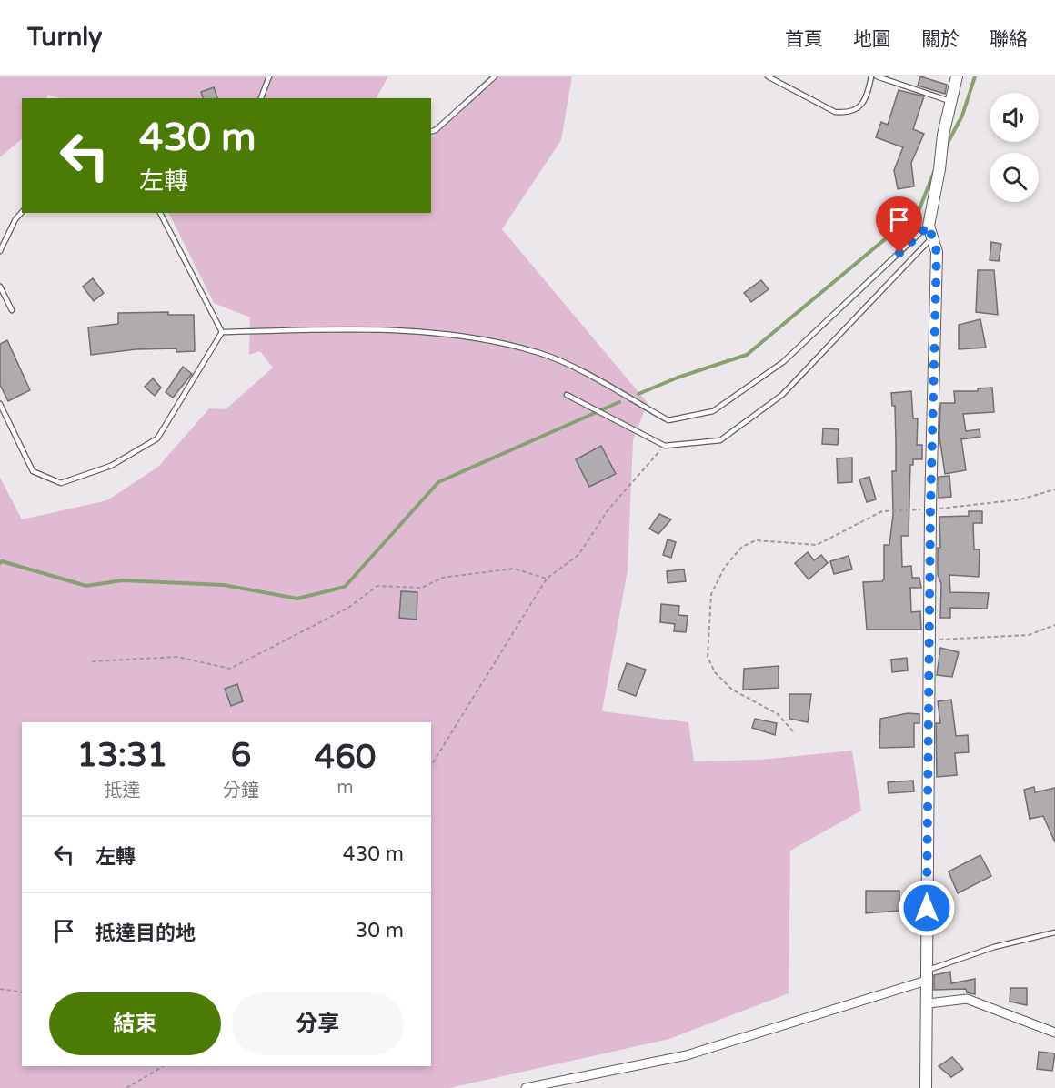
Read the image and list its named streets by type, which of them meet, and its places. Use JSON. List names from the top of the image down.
{
  "page": {
    "header": "Turnly",
    "nav": [
      "首頁",
      "地圖",
      "關於",
      "聯絡"
    ],
    "turn": ["430 m", "左轉"],
    "eta": [
      "13:31",
      "抵達",
      "6",
      "分鐘",
      "460",
      "m"
    ],
    "list": [
      {
        "name": "左轉",
        "value": "430 m"
      },
      {
        "name": "抵達目的地",
        "value": "30 m"
      }
    ],
    "buttons": ["結束", "分享"]
  }
}
